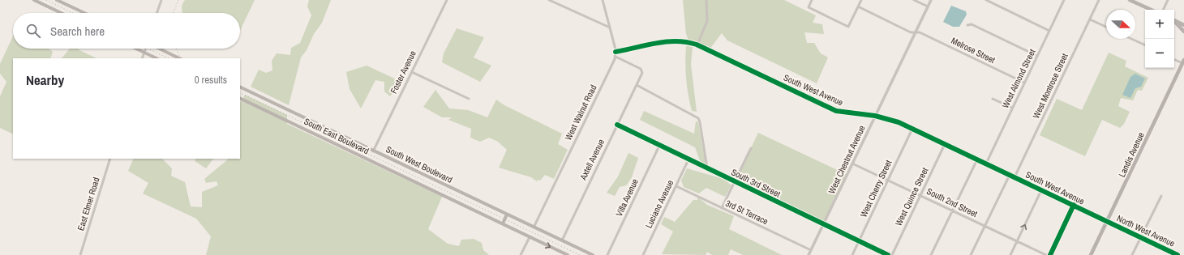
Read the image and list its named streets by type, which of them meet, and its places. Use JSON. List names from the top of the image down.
{
  "streets": {
    "main road": ["South East Boulevard", "Landis Avenue", "South West Boulevard"],
    "street": [
      "Melrose Street",
      "Foster Avenue",
      "West Almond Street",
      "West Montrose Street",
      "South West Avenue",
      "West Walnut Road",
      "Axtell Avenue",
      "West Chestnut Avenue",
      "South 3rd Street",
      "West Cherry Street",
      "West Quince Street",
      "Villa Avenue",
      "South 2nd Street",
      "East Elmer Road",
      "Luciano Avenue",
      "3rd St Terrace",
      "North West Avenue"
    ]
  },
  "crossings": [
    ["Melrose Street", "West Almond Street"],
    ["Melrose Street", "West Chestnut Avenue"],
    ["Foster Avenue", "South West Boulevard"],
    ["West Almond Street", "South West Avenue"],
    ["West Montrose Street", "South West Avenue"],
    ["South West Avenue", "West Walnut Road"],
    ["South West Avenue", "Landis Avenue"],
    ["South West Avenue", "West Chestnut Avenue"],
    ["South West Avenue", "West Cherry Street"],
    ["South West Avenue", "West Quince Street"],
    ["South West Avenue", "North West Avenue"],
    ["West Walnut Road", "Axtell Avenue"],
    ["West Walnut Road", "South West Boulevard"],
    ["Landis Avenue", "North West Avenue"],
    ["Axtell Avenue", "South West Boulevard"],
    ["Axtell Avenue", "South 3rd Street"],
    ["West Chestnut Avenue", "South 3rd Street"],
    ["West Chestnut Avenue", "South 2nd Street"],
    ["West Chestnut Avenue", "3rd St Terrace"],
    ["South 3rd Street", "West Cherry Street"],
    ["South 3rd Street", "Villa Avenue"],
    ["South 3rd Street", "Luciano Avenue"],
    ["West Cherry Street", "South 2nd Street"],
    ["West Quince Street", "South 2nd Street"],
    ["Luciano Avenue", "3rd St Terrace"]
  ],
  "north": "right",
  "page": {
    "map_buttons": ["+", "−"],
    "search": "Search here",
    "heading": ["Nearby", "0 results"]
  }
}
